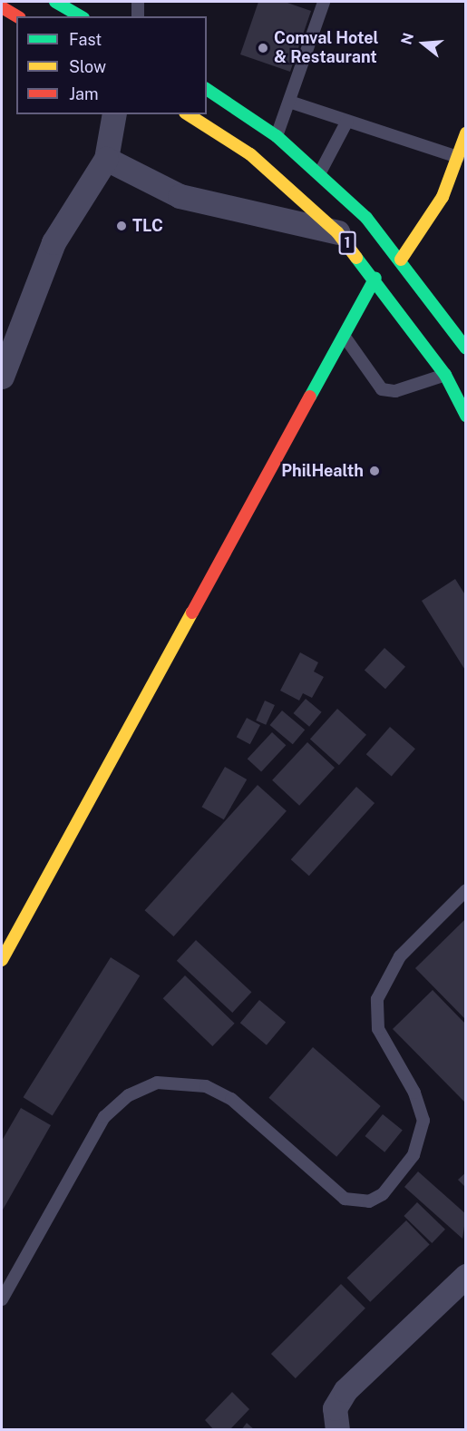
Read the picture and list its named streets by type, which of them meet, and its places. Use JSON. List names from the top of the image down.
{
  "streets": {
    "main road": ["1"]
  },
  "places": ["Comval Hotel & Restaurant", "TLC", "PhilHealth"],
  "legend": ["Fast", "Slow", "Jam"],
  "north": "left"
}
